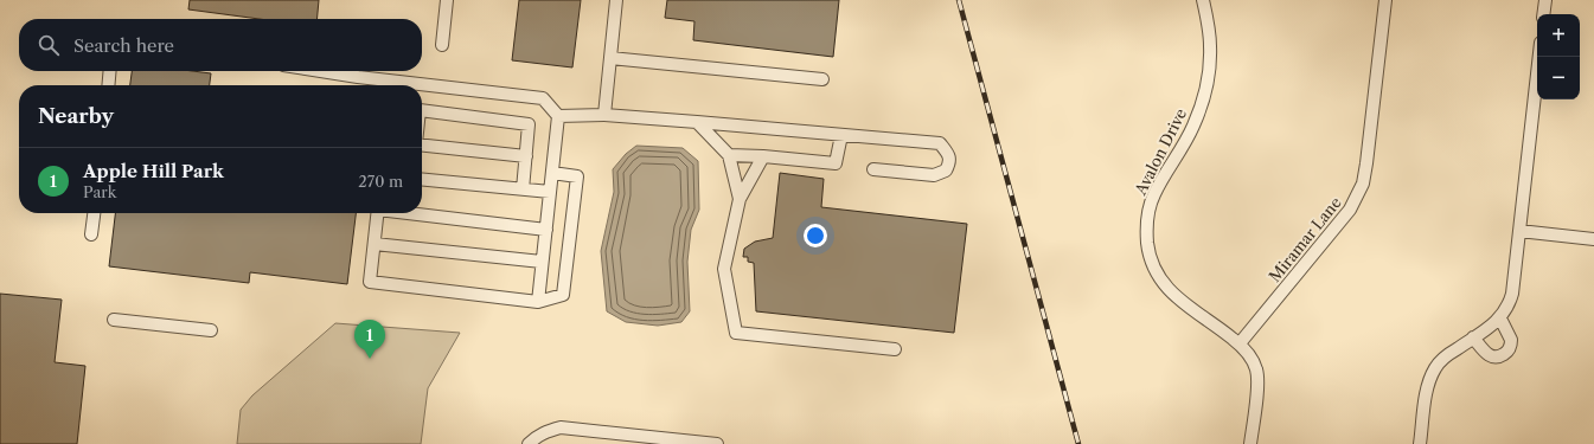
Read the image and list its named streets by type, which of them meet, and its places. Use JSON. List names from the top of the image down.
{
  "streets": {
    "street": ["Avalon Drive", "Miramar Lane"]
  },
  "crossings": [
    ["Avalon Drive", "Miramar Lane"]
  ],
  "page": {
    "map_buttons": ["+", "−"],
    "search": "Search here",
    "heading": "Nearby",
    "list": [
      {
        "mark": "1",
        "name": "Apple Hill Park",
        "note": "Park",
        "value": "270 m"
      }
    ],
    "pins": "1"
  }
}
